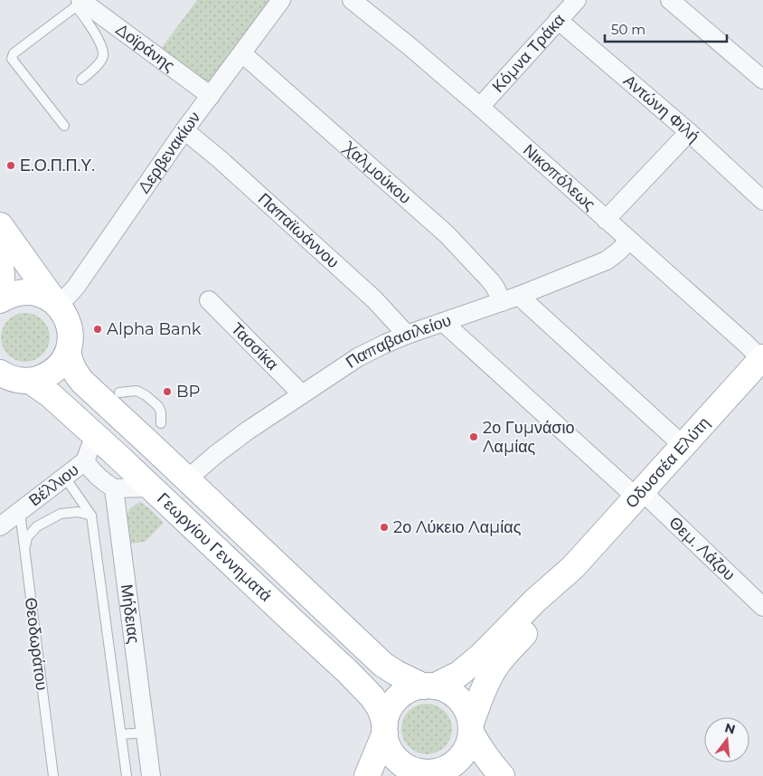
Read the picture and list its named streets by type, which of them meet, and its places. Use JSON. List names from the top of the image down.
{
  "streets": {
    "main road": ["Οδυσσέα Ελύτη", "Γεωργίου Γεννηματά"],
    "street": [
      "Δοϊράνης",
      "Κόμνα Τράκα",
      "Αντώνη Φιλή",
      "Δερβενακίων",
      "Χαλμούκου",
      "Νικοπόλεως",
      "Παπαϊωάννου",
      "Παπαβασιλείου",
      "Τασσίκα",
      "Βέλλιου",
      "Θεμ. Λάζου",
      "Μήδειας"
    ],
    "lane": ["Θεοδωράτου"]
  },
  "crossings": [
    ["Δοϊράνης", "Δερβενακίων"],
    ["Κόμνα Τράκα", "Αντώνη Φιλή"],
    ["Κόμνα Τράκα", "Νικοπόλεως"],
    ["Δερβενακίων", "Χαλμούκου"],
    ["Δερβενακίων", "Παπαϊωάννου"],
    ["Χαλμούκου", "Παπαβασιλείου"],
    ["Νικοπόλεως", "Παπαβασιλείου"],
    ["Νικοπόλεως", "Οδυσσέα Ελύτη"],
    ["Παπαϊωάννου", "Παπαβασιλείου"],
    ["Παπαβασιλείου", "Τασσίκα"],
    ["Παπαβασιλείου", "Γεωργίου Γεννηματά"],
    ["Παπαβασιλείου", "Θεμ. Λάζου"],
    ["Οδυσσέα Ελύτη", "Γεωργίου Γεννηματά"],
    ["Οδυσσέα Ελύτη", "Θεμ. Λάζου"],
    ["Βέλλιου", "Γεωργίου Γεννηματά"],
    ["Βέλλιου", "Θεοδωράτου"]
  ],
  "places": [
    "Ε.Ο.Π.Π.Υ.",
    "Alpha Bank",
    "BP",
    "2ο Γυμνάσιο Λαμίας",
    "2ο Λύκειο Λαμίας"
  ],
  "scale_bar": "50 m",
  "north": "top"
}
